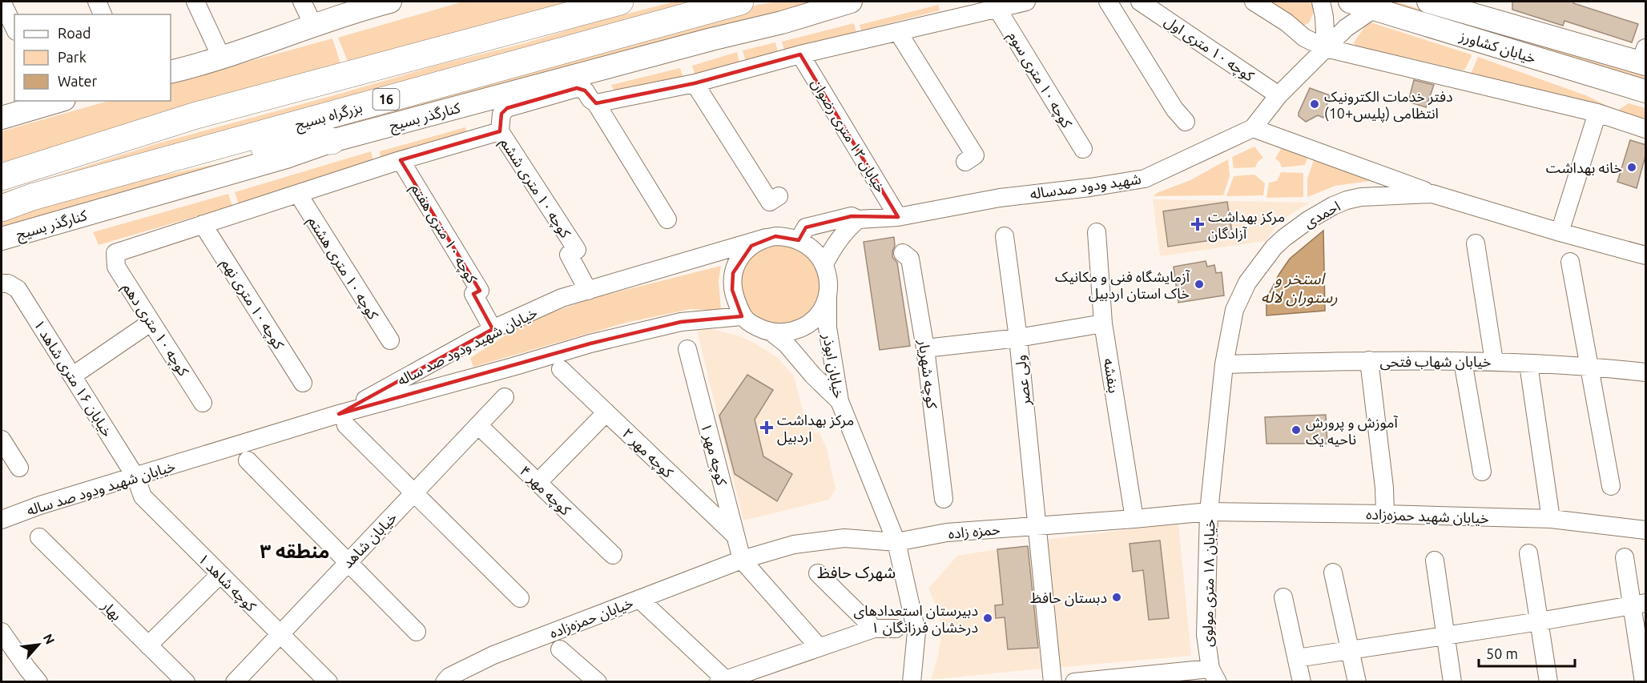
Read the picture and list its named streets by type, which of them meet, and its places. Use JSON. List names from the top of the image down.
{
  "streets": {
    "highway": ["16", "بزرگراه بسیج"],
    "main road": ["خیابان کشاورز", "کنارگذر بسیج"],
    "street": [
      "کوچه ۱۰ متری اول",
      "کوچه ۱۰ متری سوم",
      "خیابان ۱۲ متری رضوان",
      "شهید ودود صدساله",
      "کوچه ۱۰ متری ششم",
      "احمدی",
      "کوچه ۱۰ متری هفتم",
      "کوچه ۱۰ متری هشتم",
      "کوچه ۱۰ متری نهم",
      "کوچه ۱۰ متری دهم",
      "خیابان شهید ودود صد ساله",
      "خیابان شهاب فتحی",
      "خیابان ابوذر",
      "کوچه شهریار",
      "بنفشه",
      "خیابان ۱۶ متری شاهد ۱",
      "ولی عصر",
      "کوچه مهر ۲",
      "کوچه مهر ۱",
      "کوچه مهر ۴",
      "خیابان شهید حمزه‌زاده",
      "حمزه زاده",
      "خیابان شاهد",
      "کوچه شاهد ۱",
      "خیابان ۱۸ متری مولوی",
      "بهار",
      "خیابان حمزه‌زاده"
    ]
  },
  "crossings": [
    ["خیابان کشاورز", "شهید ودود صدساله"],
    ["کوچه ۱۰ متری اول", "شهید ودود صدساله"],
    ["خیابان ۱۲ متری رضوان", "شهید ودود صدساله"],
    ["شهید ودود صدساله", "خیابان شهید ودود صد ساله"],
    ["شهید ودود صدساله", "خیابان ابوذر"],
    ["کوچه ۱۰ متری ششم", "خیابان شهید ودود صد ساله"],
    ["احمدی", "خیابان شهاب فتحی"],
    ["احمدی", "خیابان شهید حمزه‌زاده"],
    ["احمدی", "حمزه زاده"],
    ["احمدی", "خیابان ۱۸ متری مولوی"],
    ["کوچه ۱۰ متری هفتم", "خیابان شهید ودود صد ساله"],
    ["کوچه ۱۰ متری نهم", "کوچه ۱۰ متری دهم"],
    ["خیابان شهید ودود صد ساله", "خیابان ابوذر"],
    ["خیابان شهید ودود صد ساله", "خیابان ۱۶ متری شاهد ۱"],
    ["خیابان شهید ودود صد ساله", "کوچه شاهد ۱"],
    ["خیابان ابوذر", "حمزه زاده"],
    ["بنفشه", "حمزه زاده"],
    ["خیابان ۱۶ متری شاهد ۱", "کوچه شاهد ۱"],
    ["ولی عصر", "حمزه زاده"],
    ["کوچه مهر ۲", "کوچه مهر ۱"],
    ["کوچه مهر ۱", "حمزه زاده"],
    ["کوچه مهر ۱", "خیابان حمزه‌زاده"],
    ["کوچه مهر ۴", "خیابان شاهد"],
    ["خیابان شهید حمزه‌زاده", "حمزه زاده"],
    ["خیابان شهید حمزه‌زاده", "خیابان ۱۸ متری مولوی"],
    ["حمزه زاده", "خیابان ۱۸ متری مولوی"],
    ["حمزه زاده", "خیابان حمزه‌زاده"],
    ["خیابان شاهد", "کوچه شاهد ۱"]
  ],
  "districts": ["منطقه ۳", "شهرک حافظ"],
  "water": ["استخر و رستوران لاله"],
  "places": {
    "other": [
      "دفتر خدمات الکترونیک انتظامی (پلیس+10)",
      "خانه بهداشت",
      "آزمایشگاه فنی و مکانیک خاک استان اردبیل",
      "آموزش و پرورش ناحیه یک",
      "دبستان حافظ",
      "دبیرستان استعدادهای درخشان فرزانگان ۱"
    ],
    "health": ["مرکز بهداشت آزادگان", "مرکز بهداشت اردبیل"]
  },
  "legend": ["Road", "Park", "Water"],
  "scale_bar": "50 m",
  "north": "top right"
}
